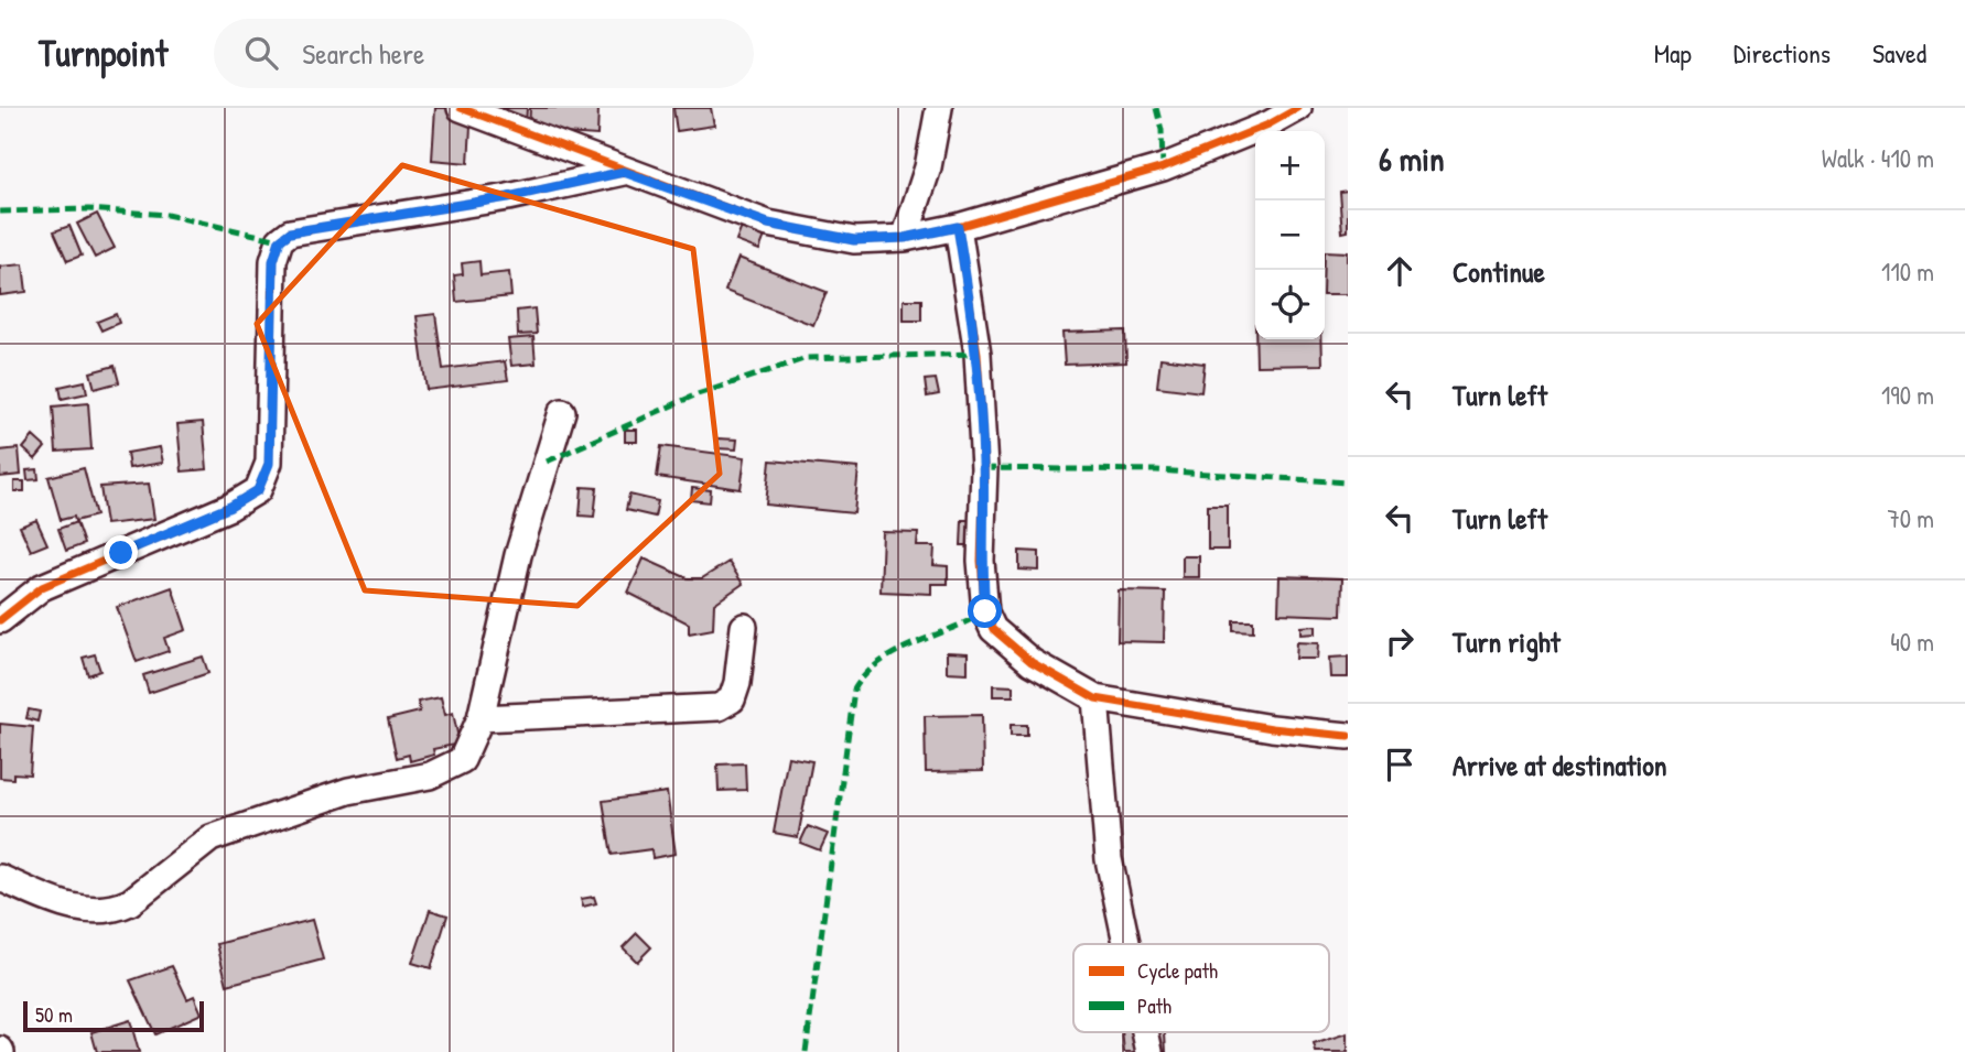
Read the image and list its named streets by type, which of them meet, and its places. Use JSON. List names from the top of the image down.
{
  "legend": ["Cycle path", "Path"],
  "scale_bar": "50 m",
  "page": {
    "header": "Turnpoint",
    "search": "Search here",
    "nav": ["Map", "Directions", "Saved"],
    "heading": ["6 min", "Walk · 410 m"],
    "map_buttons": ["+", "−"],
    "list": [
      ["Continue", "110 m"],
      ["Turn left", "190 m"],
      ["Turn left", "70 m"],
      ["Turn right", "40 m"],
      "Arrive at destination"
    ],
    "scale": "50 m"
  }
}
